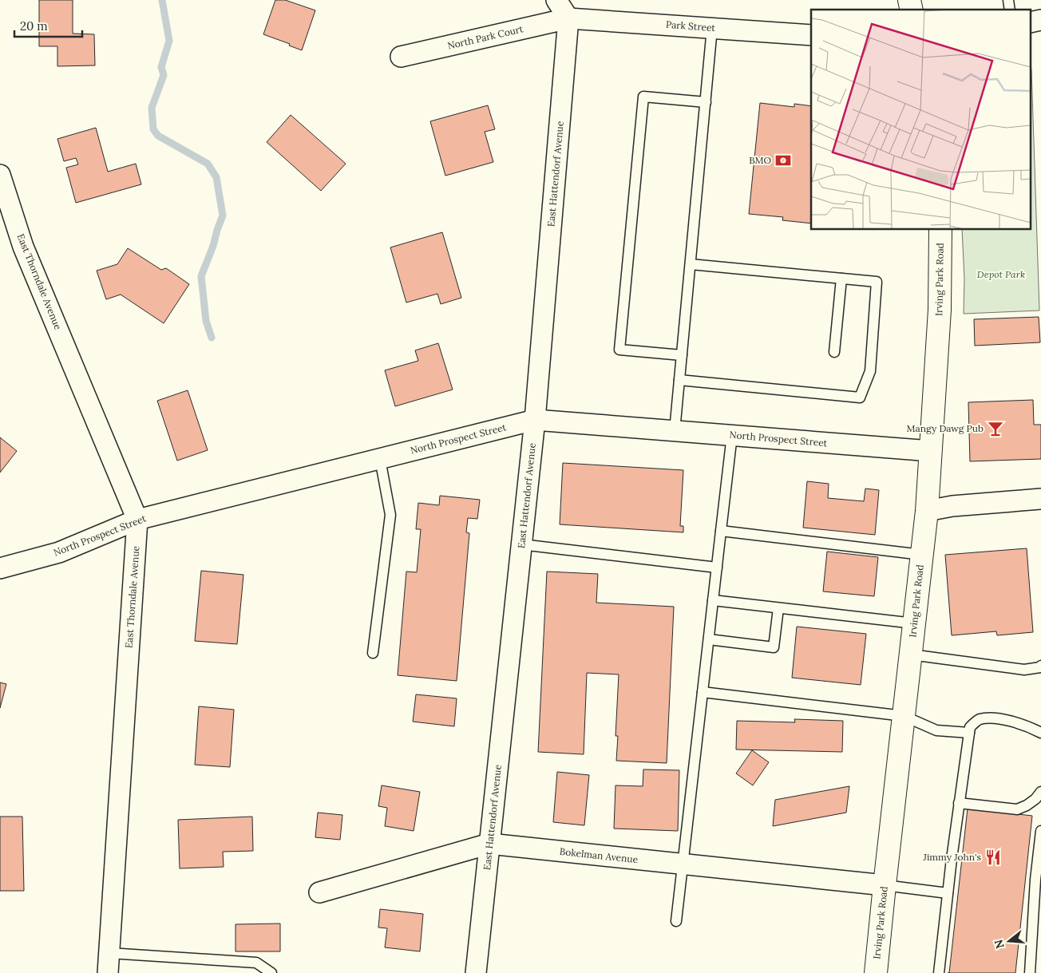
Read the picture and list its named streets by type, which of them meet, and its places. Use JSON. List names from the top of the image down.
{
  "streets": {
    "main road": ["Irving Park Road"],
    "street": [
      "Park Street",
      "North Park Court",
      "East Hattendorf Avenue",
      "East Thorndale Avenue",
      "North Prospect Street",
      "Bokelman Avenue"
    ]
  },
  "crossings": [
    ["Park Street", "North Park Court"],
    ["Park Street", "East Hattendorf Avenue"],
    ["North Park Court", "East Hattendorf Avenue"],
    ["East Hattendorf Avenue", "North Prospect Street"],
    ["East Hattendorf Avenue", "Bokelman Avenue"],
    ["Irving Park Road", "North Prospect Street"],
    ["Irving Park Road", "Bokelman Avenue"],
    ["East Thorndale Avenue", "North Prospect Street"]
  ],
  "parks": ["Depot Park"],
  "places": {
    "bank": ["BMO"],
    "bar": ["Mangy Dawg Pub"],
    "restaurant": ["Jimmy John's"]
  },
  "scale_bar": "20 m",
  "north": "left"
}
